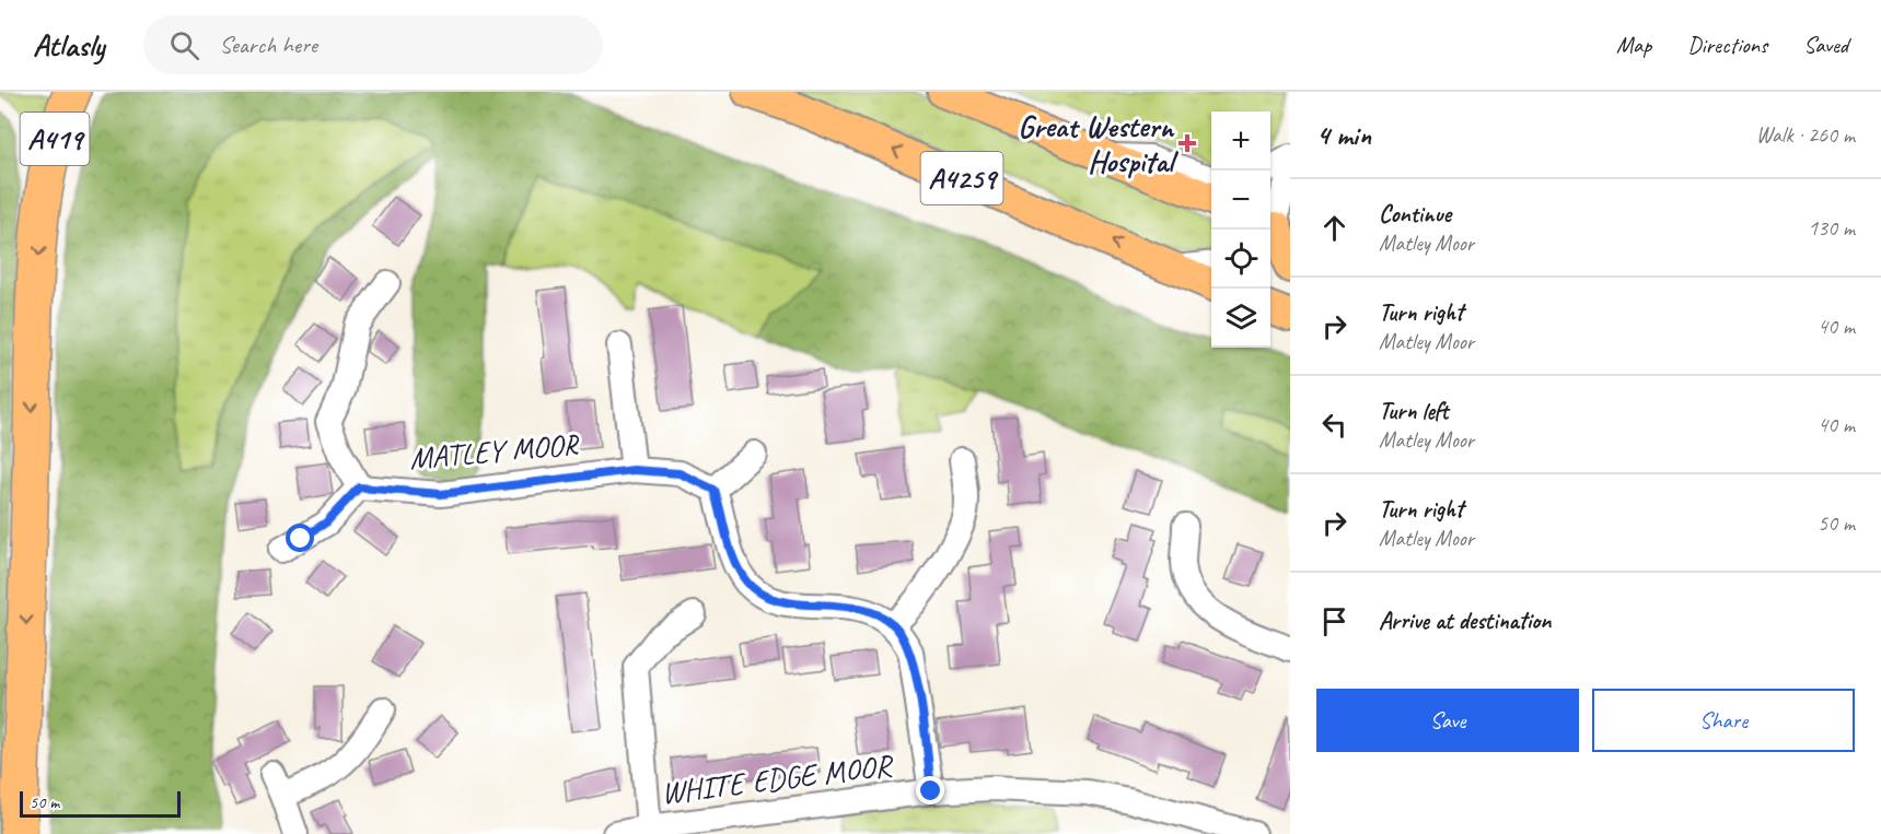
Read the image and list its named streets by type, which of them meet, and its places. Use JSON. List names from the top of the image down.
{
  "streets": {
    "highway": ["A419"],
    "main road": ["A4259"],
    "street": ["MATLEY MOOR", "WHITE EDGE MOOR"]
  },
  "places": {
    "health": ["Great Western Hospital"]
  },
  "scale_bar": "50 m",
  "page": {
    "header": "Atlasly",
    "search": "Search here",
    "nav": ["Map", "Directions", "Saved"],
    "heading": ["4 min", "Walk · 260 m"],
    "map_buttons": ["+", "−"],
    "list": [
      ["Continue", "Matley Moor", "130 m"],
      ["Turn right", "Matley Moor", "40 m"],
      ["Turn left", "Matley Moor", "40 m"],
      ["Turn right", "Matley Moor", "50 m"],
      "Arrive at destination"
    ],
    "buttons": ["Save", "Share"],
    "scale": "50 m"
  }
}
